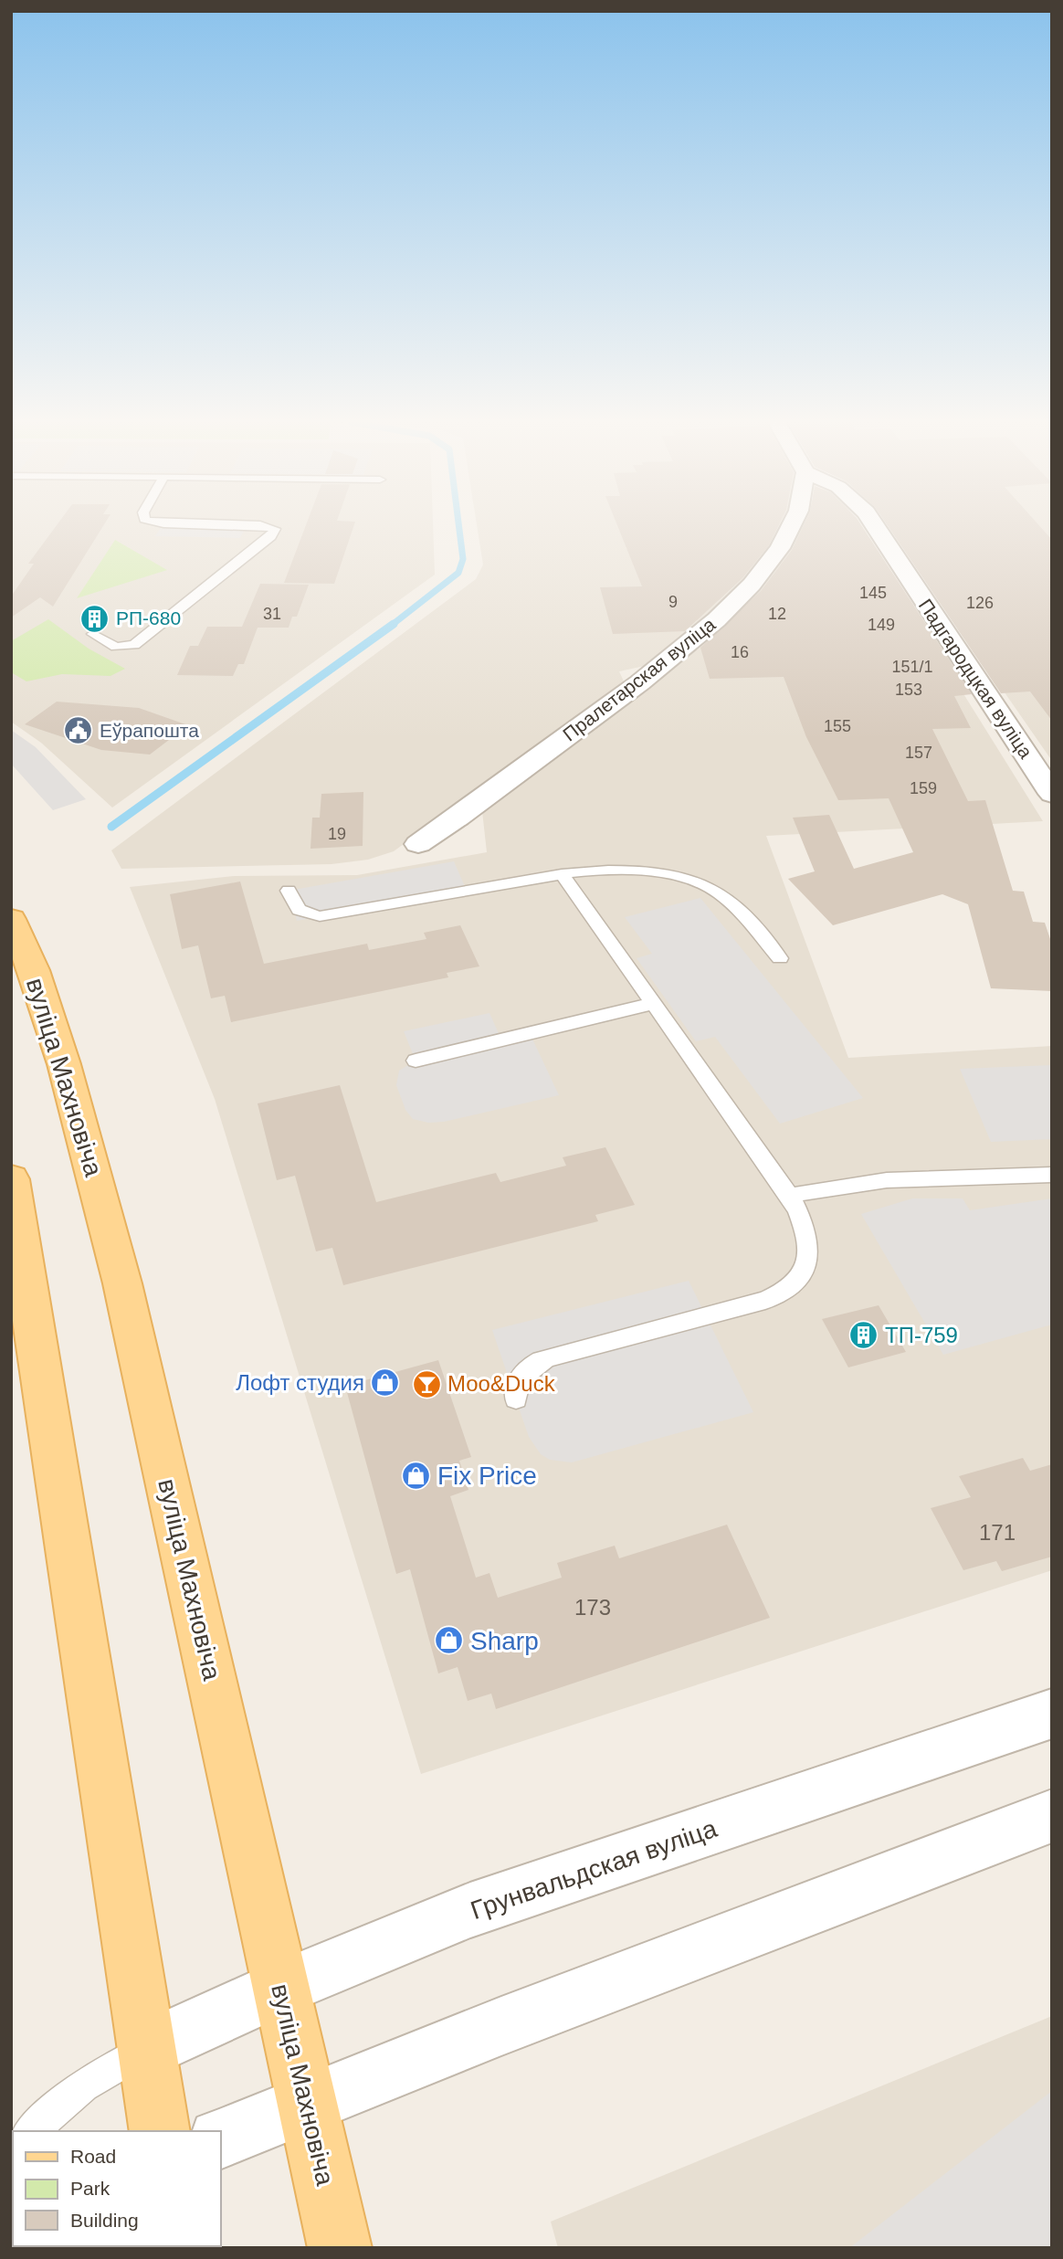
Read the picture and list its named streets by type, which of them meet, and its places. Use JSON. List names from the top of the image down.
{
  "streets": {
    "main road": ["вуліца Махновіча"],
    "street": ["Падгародцкая вуліца", "Пралетарская вуліца", "Грунвальдская вуліца"]
  },
  "crossings": [
    ["вуліца Махновіча", "Грунвальдская вуліца"]
  ],
  "places": {
    "building": ["РП-680", "ТП-759"],
    "public building": ["Еўрапошта"],
    "shop": ["Лофт студия", "Fix Price", "Sharp"],
    "bar": ["Моо&Duck"]
  },
  "house_numbers": [
    "145",
    "9",
    "126",
    "31",
    "12",
    "149",
    "16",
    "151/1",
    "153",
    "155",
    "157",
    "159",
    "19",
    "171",
    "173"
  ],
  "legend": ["Road", "Park", "Building"]
}
